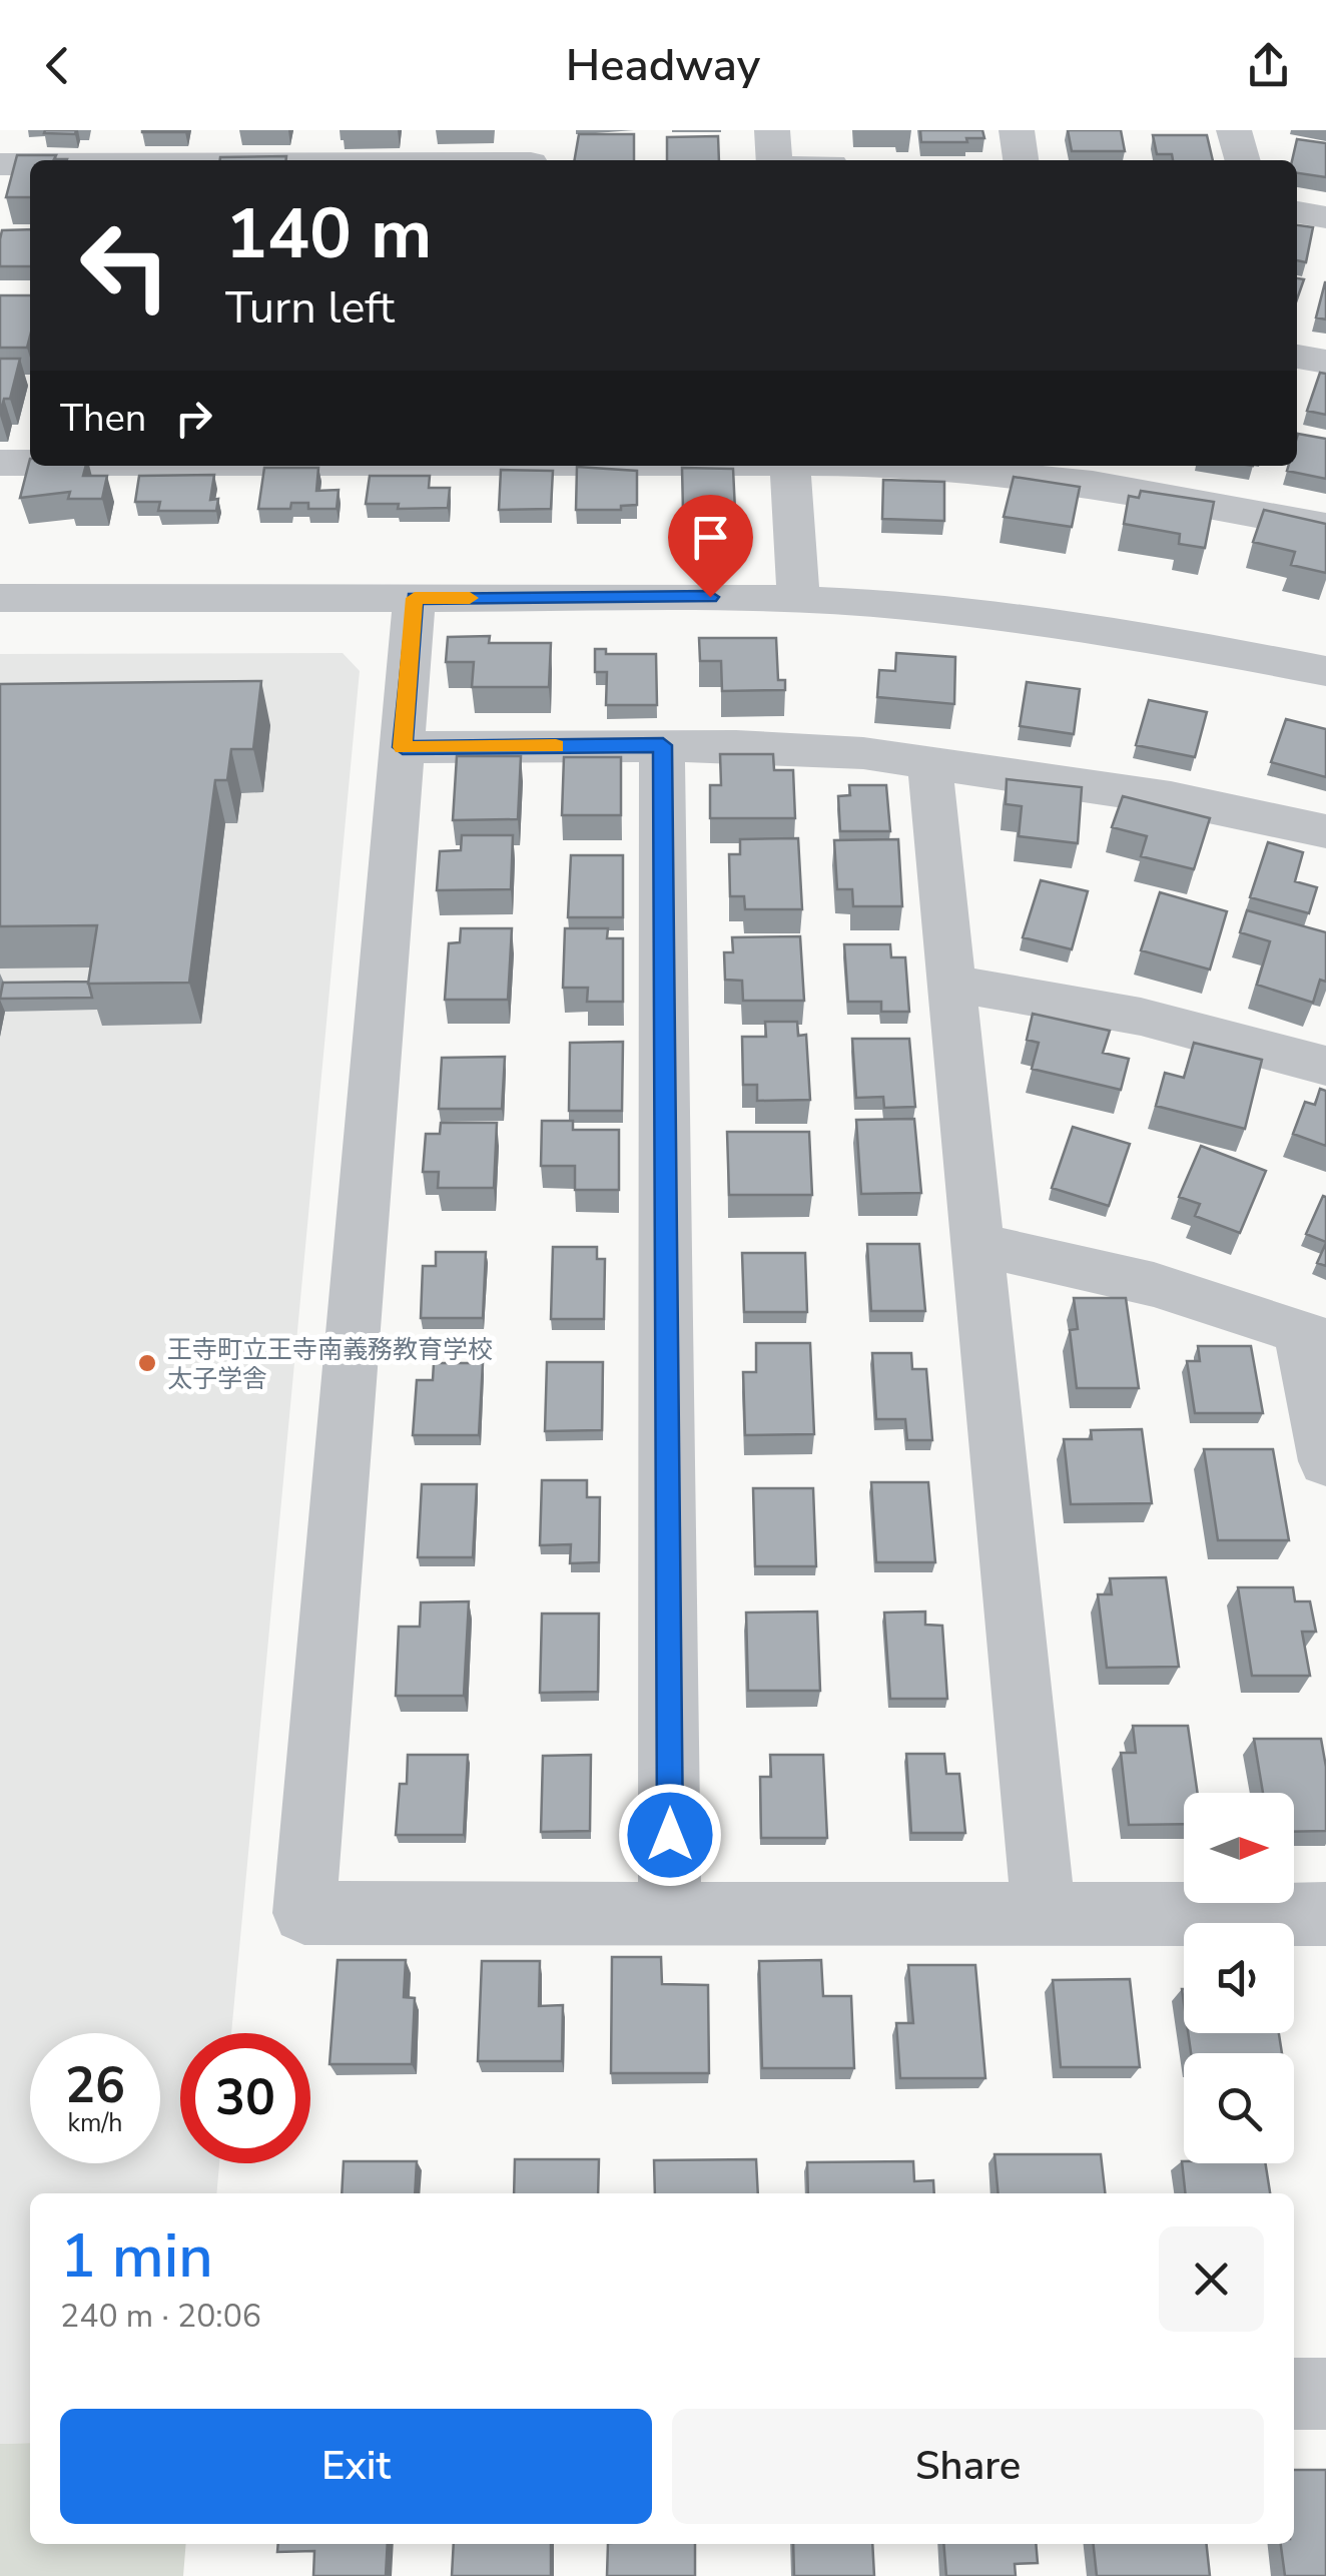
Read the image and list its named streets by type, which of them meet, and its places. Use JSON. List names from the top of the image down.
{
  "places": ["王寺町立王寺南義務教育学校 太子学舎"],
  "north": "right",
  "page": {
    "header": "Headway",
    "turn": ["140 m", "Turn left"],
    "then": "Then",
    "speed": "26 km/h",
    "limit": "30",
    "heading": ["1 min", "240 m · 20:06"],
    "buttons": ["Exit", "Share"]
  }
}
